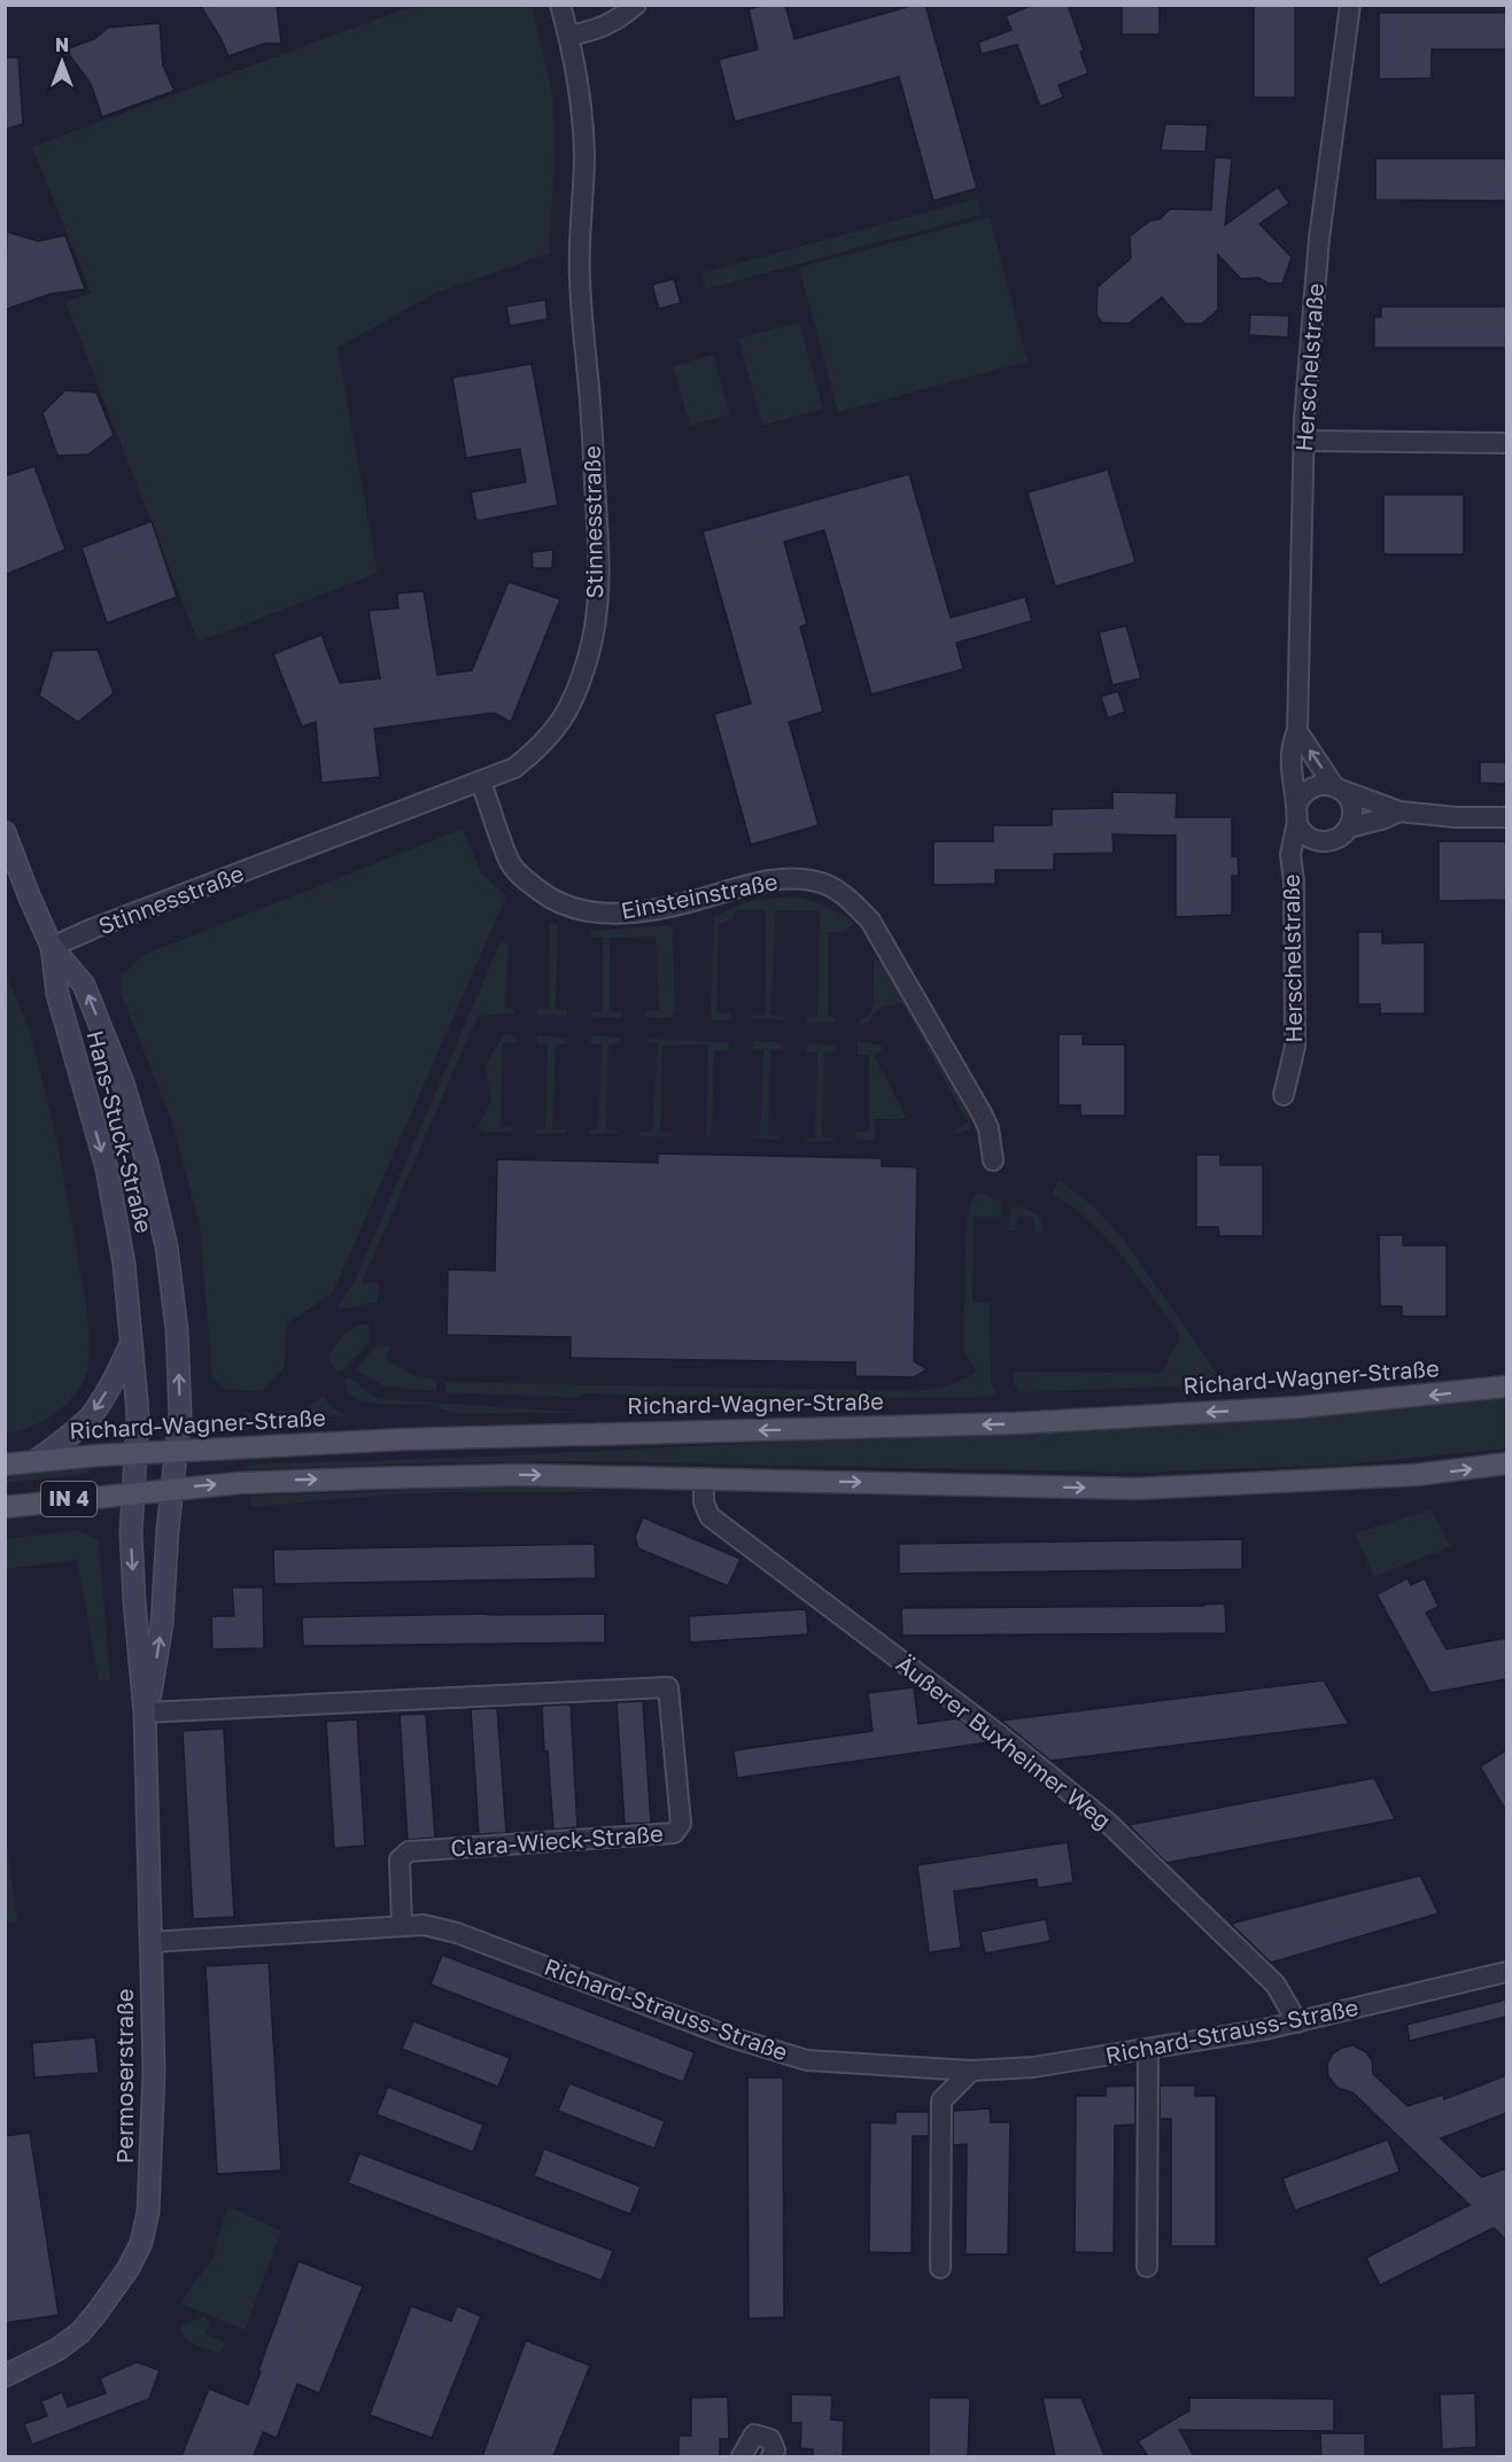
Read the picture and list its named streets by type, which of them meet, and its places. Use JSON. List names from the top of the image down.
{
  "streets": {
    "main road": [
      "Hans-Stuck-Straße",
      "Richard-Wagner-Straße",
      "IN 4",
      "Permoserstraße"
    ],
    "street": [
      "Herschelstraße",
      "Stinnesstraße",
      "Einsteinstraße",
      "Äußerer Buxheimer Weg",
      "Clara-Wieck-Straße",
      "Richard-Strauss-Straße"
    ]
  },
  "crossings": [
    ["Stinnesstraße", "Einsteinstraße"],
    ["Stinnesstraße", "Hans-Stuck-Straße"],
    ["Hans-Stuck-Straße", "Richard-Wagner-Straße"],
    ["Hans-Stuck-Straße", "IN 4"],
    ["Hans-Stuck-Straße", "Permoserstraße"],
    ["Richard-Wagner-Straße", "IN 4"],
    ["Richard-Wagner-Straße", "Permoserstraße"],
    ["IN 4", "Permoserstraße"],
    ["Äußerer Buxheimer Weg", "Richard-Strauss-Straße"],
    ["Clara-Wieck-Straße", "Richard-Strauss-Straße"],
    ["Clara-Wieck-Straße", "Permoserstraße"],
    ["Richard-Strauss-Straße", "Permoserstraße"]
  ],
  "north": "top"
}
